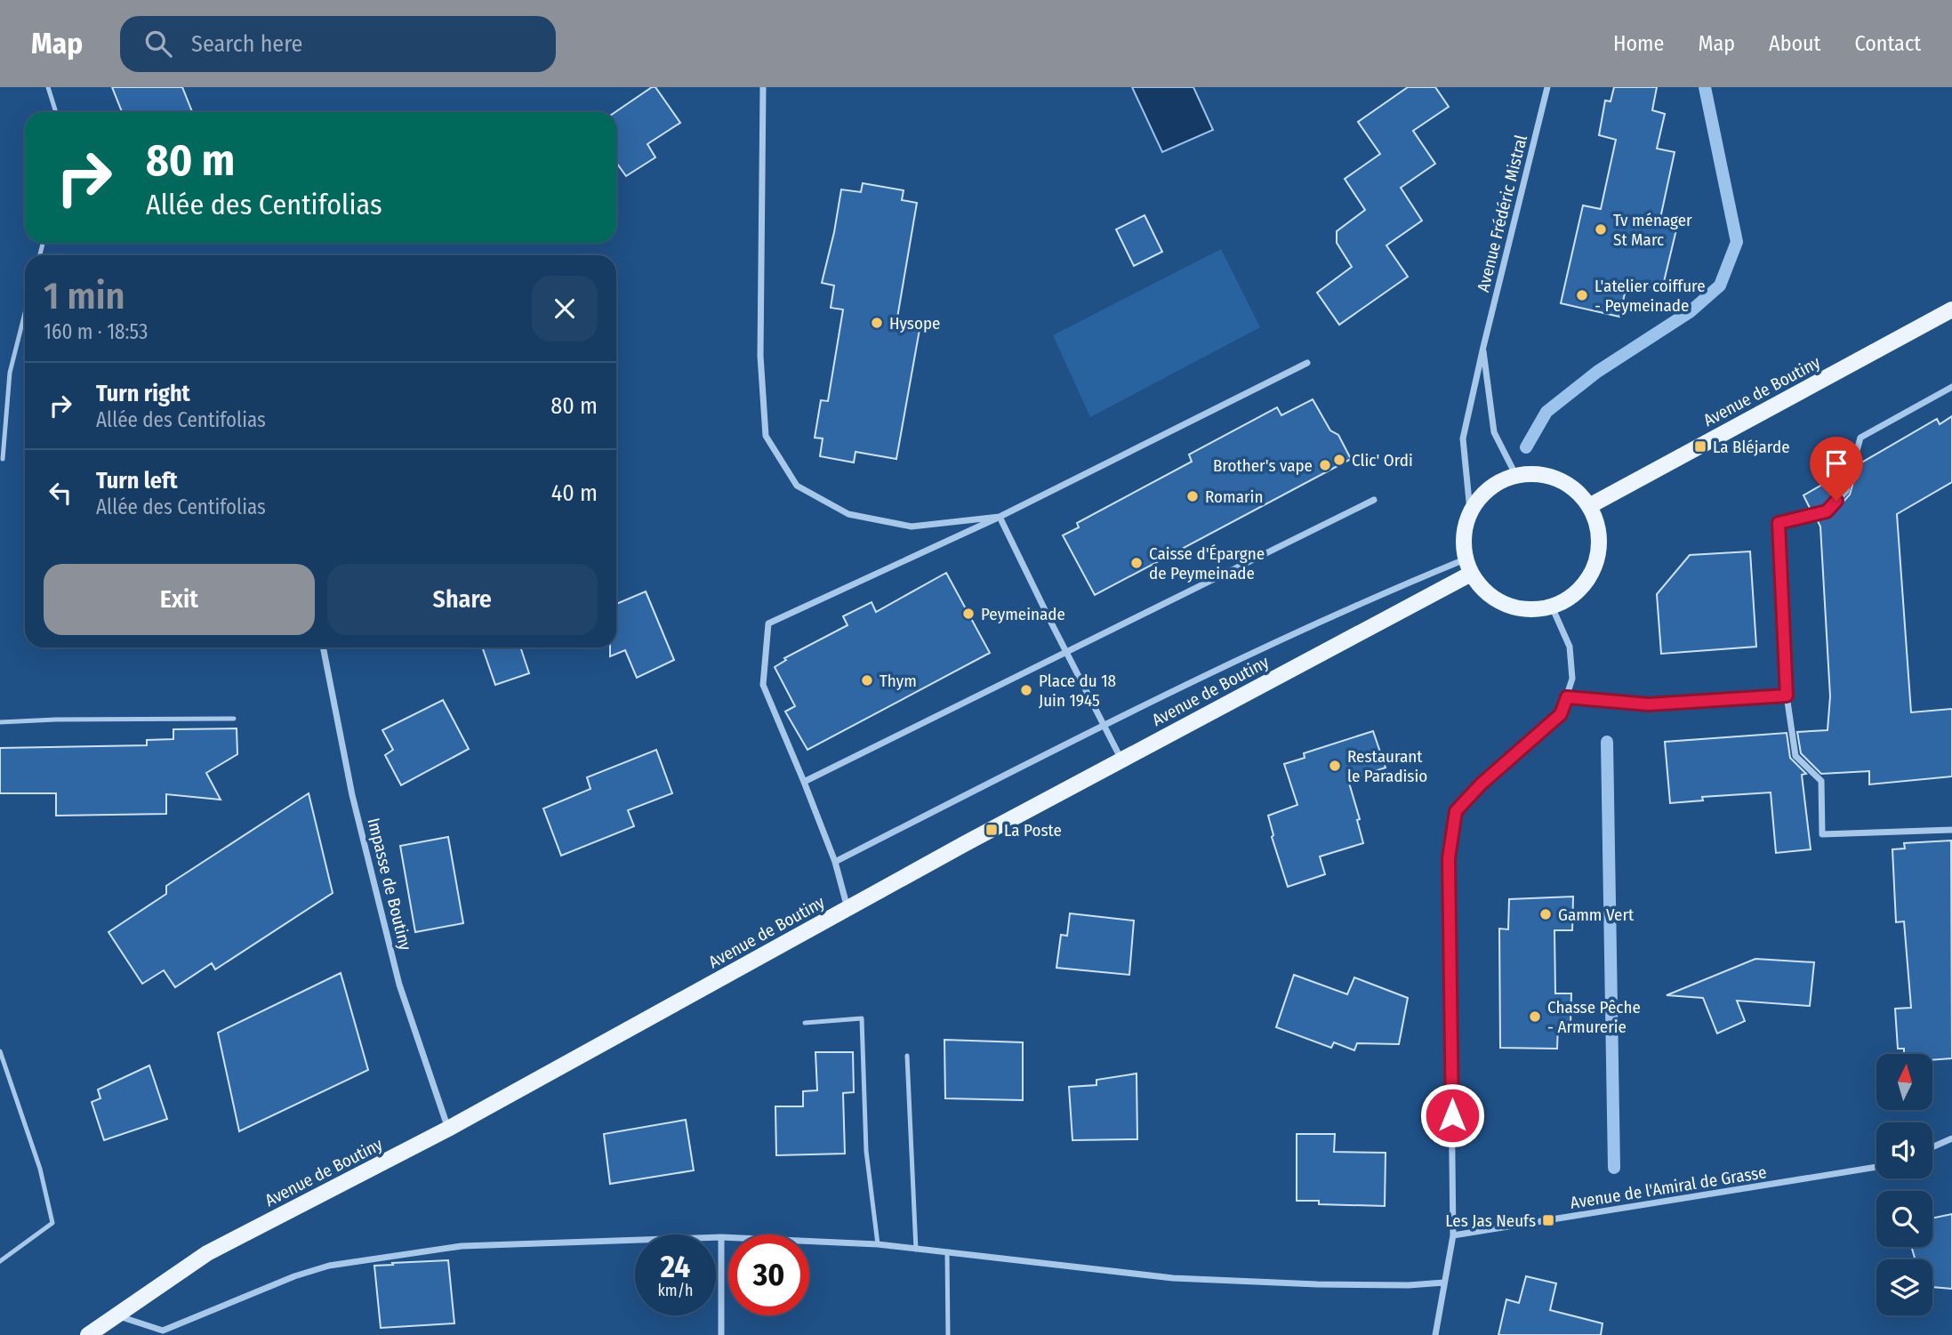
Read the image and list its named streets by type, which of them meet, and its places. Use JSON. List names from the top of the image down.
{
  "streets": {
    "main road": ["Avenue de Boutiny"],
    "street": ["Avenue Frédéric Mistral", "Impasse de Boutiny", "Avenue de l'Amiral de Grasse"]
  },
  "crossings": [
    ["Avenue Frédéric Mistral", "Avenue de Boutiny"],
    ["Avenue de Boutiny", "Impasse de Boutiny"]
  ],
  "places": {
    "other": [
      "Tv ménager St Marc",
      "L'atelier coiffure - Peymeinade",
      "Hysope",
      "Clic' Ordi",
      "Brother's vape",
      "Romarin",
      "Caisse d'Épargne de Peymeinade",
      "Peymeinade",
      "Thym",
      "Place du 18 Juin 1945",
      "Restaurant le Paradisio",
      "Gamm Vert",
      "Chasse Pêche - Armurerie"
    ],
    "transit": ["La Bléjarde", "La Poste", "Les Jas Neufs"]
  },
  "north": "top",
  "page": {
    "header": "Map",
    "search": "Search here",
    "nav": [
      "Home",
      "Map",
      "About",
      "Contact"
    ],
    "turn": ["80 m", "Allée des Centifolias"],
    "heading": ["1 min", "160 m · 18:53"],
    "list": [
      {
        "name": "Turn right",
        "note": "Allée des Centifolias",
        "value": "80 m"
      },
      {
        "name": "Turn left",
        "note": "Allée des Centifolias",
        "value": "40 m"
      }
    ],
    "buttons": ["Exit", "Share"],
    "speed": "24 km/h",
    "limit": "30"
  }
}
